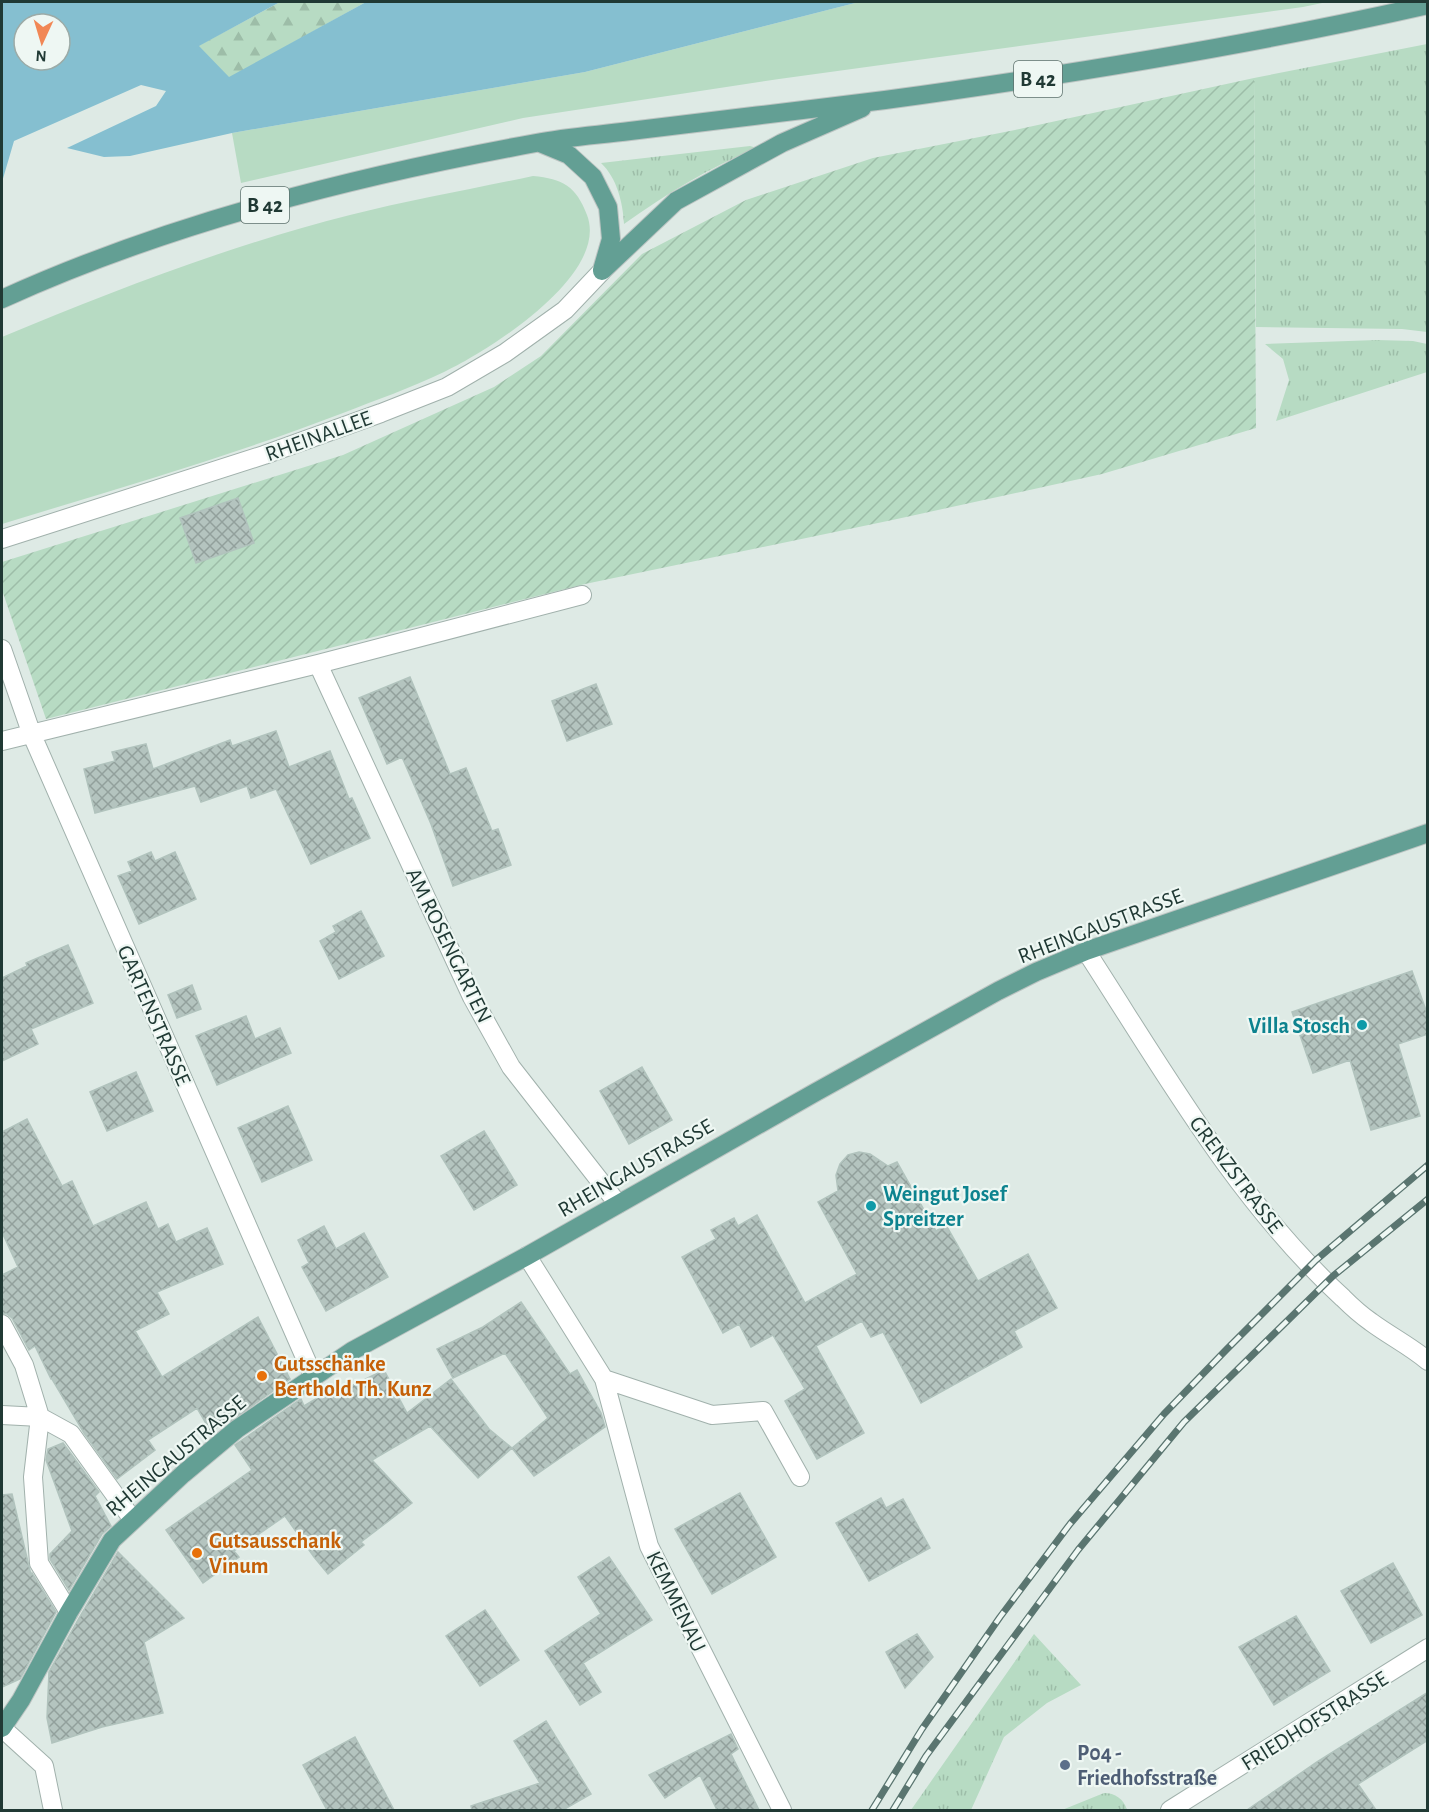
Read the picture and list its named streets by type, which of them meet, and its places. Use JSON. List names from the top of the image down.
{
  "streets": {
    "main road": ["B 42", "RHEINGAUSTRASSE"],
    "street": [
      "RHEINALLEE",
      "AM ROSENGARTEN",
      "GARTENSTRASSE",
      "GRENZSTRASSE",
      "KEMMENAU",
      "FRIEDHOFSTRASSE"
    ]
  },
  "crossings": [
    ["RHEINGAUSTRASSE", "AM ROSENGARTEN"],
    ["RHEINGAUSTRASSE", "GARTENSTRASSE"],
    ["RHEINGAUSTRASSE", "GRENZSTRASSE"],
    ["RHEINGAUSTRASSE", "KEMMENAU"]
  ],
  "places": [
    "Villa Stosch",
    "Weingut Josef Spreitzer",
    "Gutsschänke Berthold Th. Kunz",
    "Gutsausschank Vinum",
    "P04 - Friedhofsstraße"
  ],
  "north": "bottom"
}
